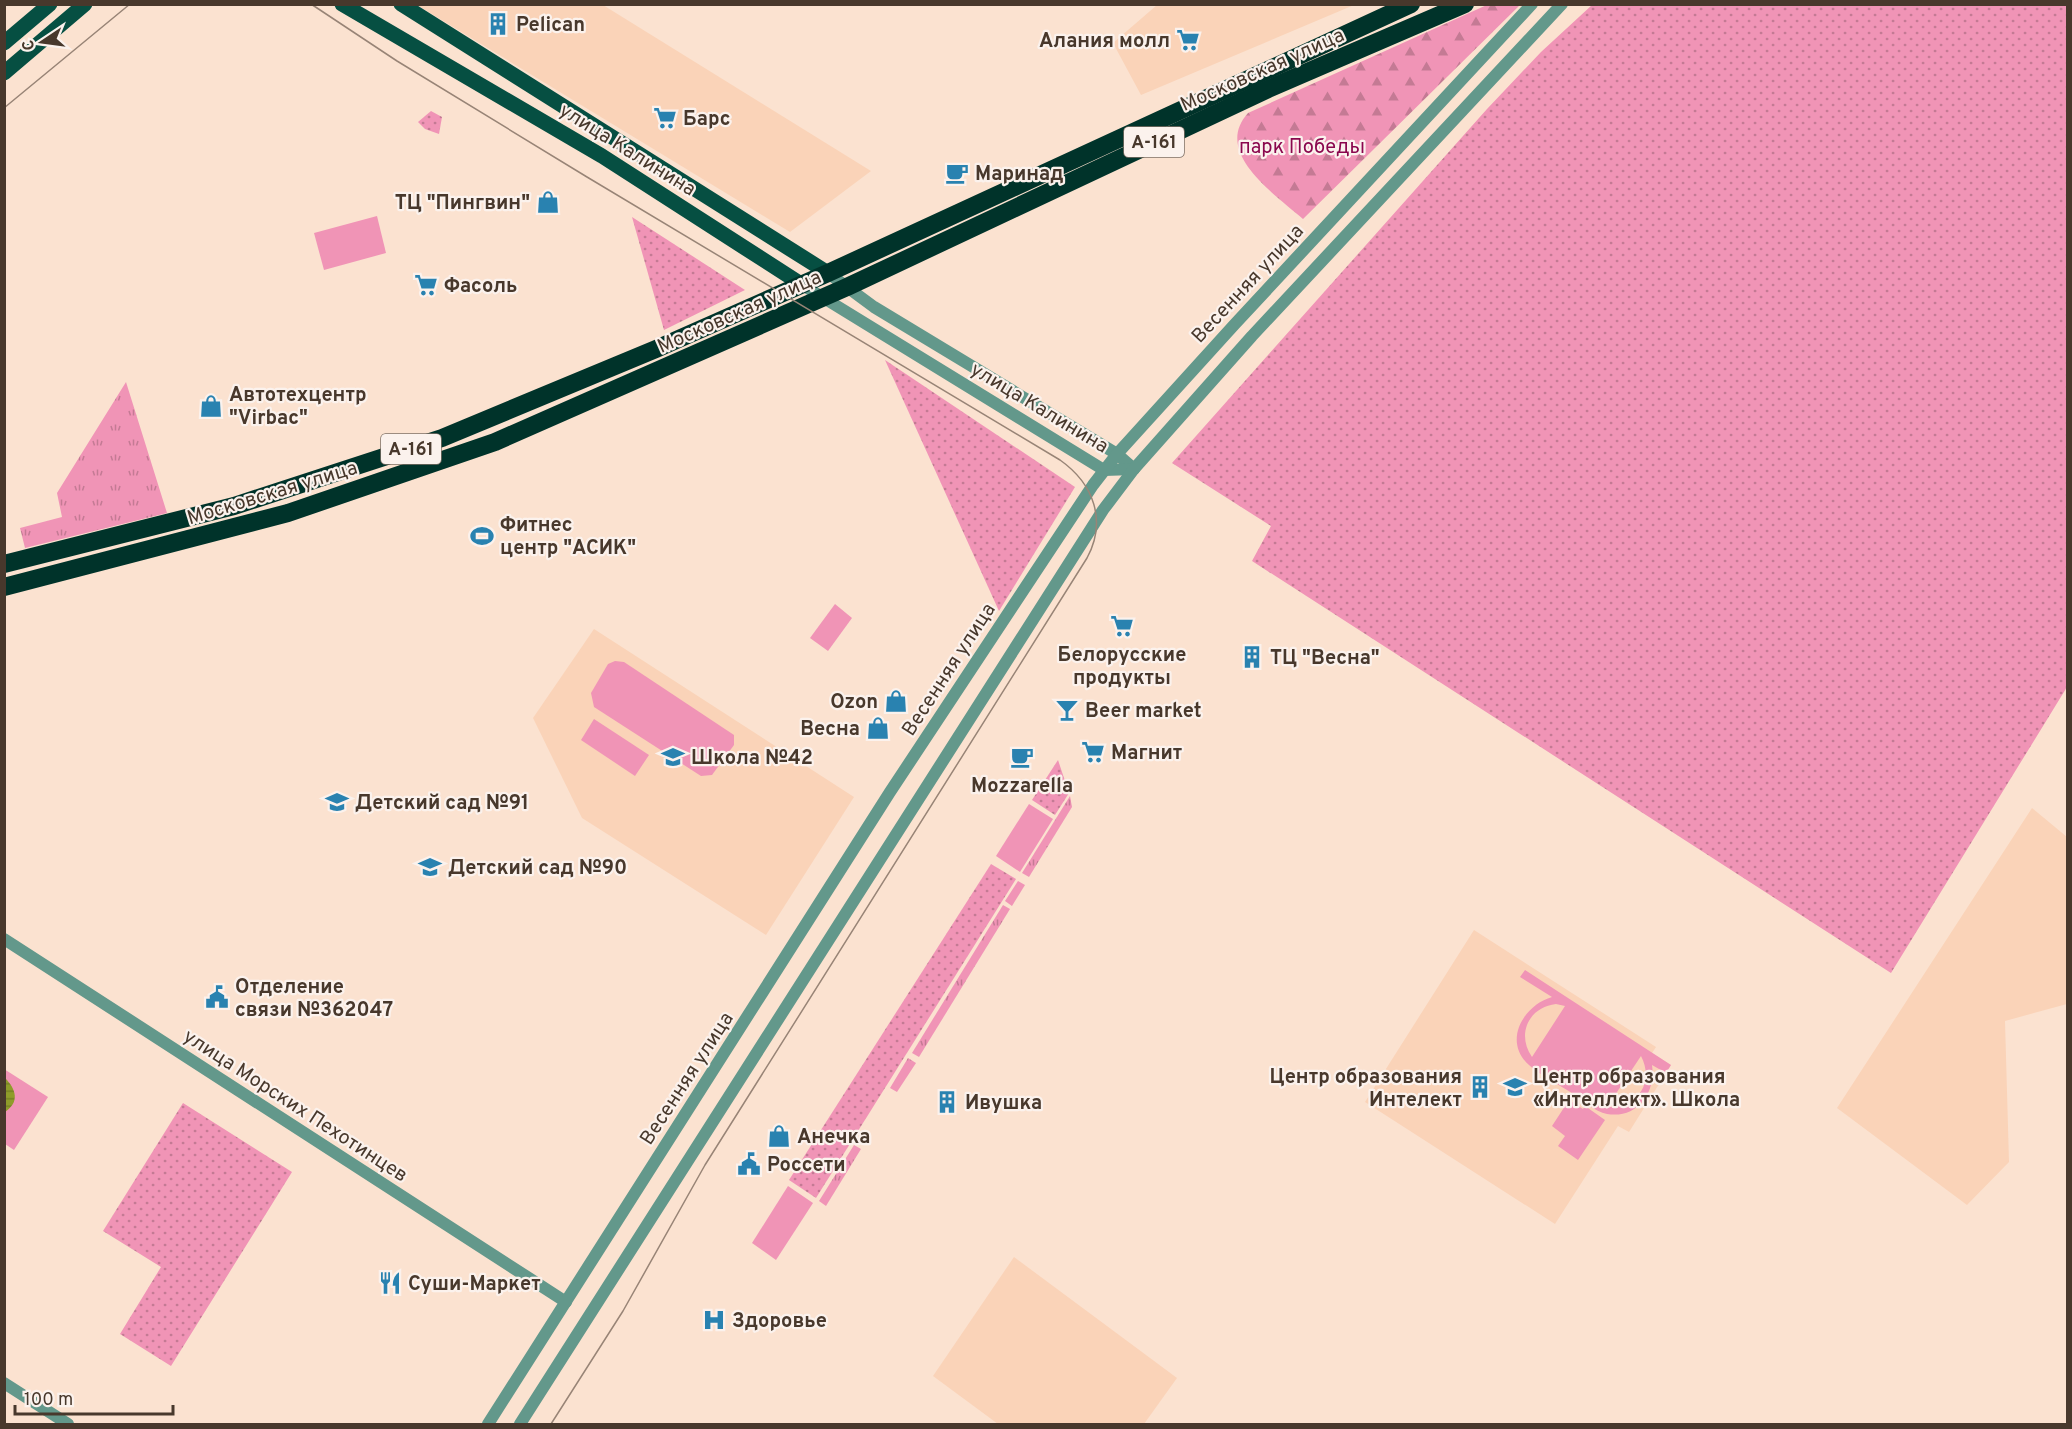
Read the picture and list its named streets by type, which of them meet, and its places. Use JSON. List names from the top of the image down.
{
  "streets": {
    "highway": ["Московская улица", "А-161"],
    "main road": ["улица Калинина"],
    "street": ["Весенняя улица", "улица Морских Пехотинцев"]
  },
  "crossings": [
    ["Московская улица", "улица Калинина"],
    ["улица Калинина", "Весенняя улица"],
    ["Весенняя улица", "улица Морских Пехотинцев"]
  ],
  "parks": ["парк Победы"],
  "places": {
    "building": [
      "Pelican",
      "ТЦ \"Весна\"",
      "Центр образования Интелект",
      "Ивушка"
    ],
    "supermarket": [
      "Алания молл",
      "Барс",
      "Фасоль",
      "Белорусские продукты",
      "Магнит"
    ],
    "cafe": ["Маринад", "Mozzarella"],
    "shop": [
      "ТЦ \"Пингвин\"",
      "Автотехцентр \"Virbac\"",
      "Ozon",
      "Весна",
      "Анечка"
    ],
    "sports": ["Фитнес центр \"АСИК\""],
    "bar": ["Beer market"],
    "school or university": [
      "Школа №42",
      "Детский сад №91",
      "Детский сад №90",
      "Центр образования «Интеллект». Школа"
    ],
    "public building": ["Отделение связи №362047", "Россети"],
    "restaurant": ["Суши-Маркет"],
    "hospital": ["Здоровье"]
  },
  "scale_bar": "100 m",
  "north": "left"
}
